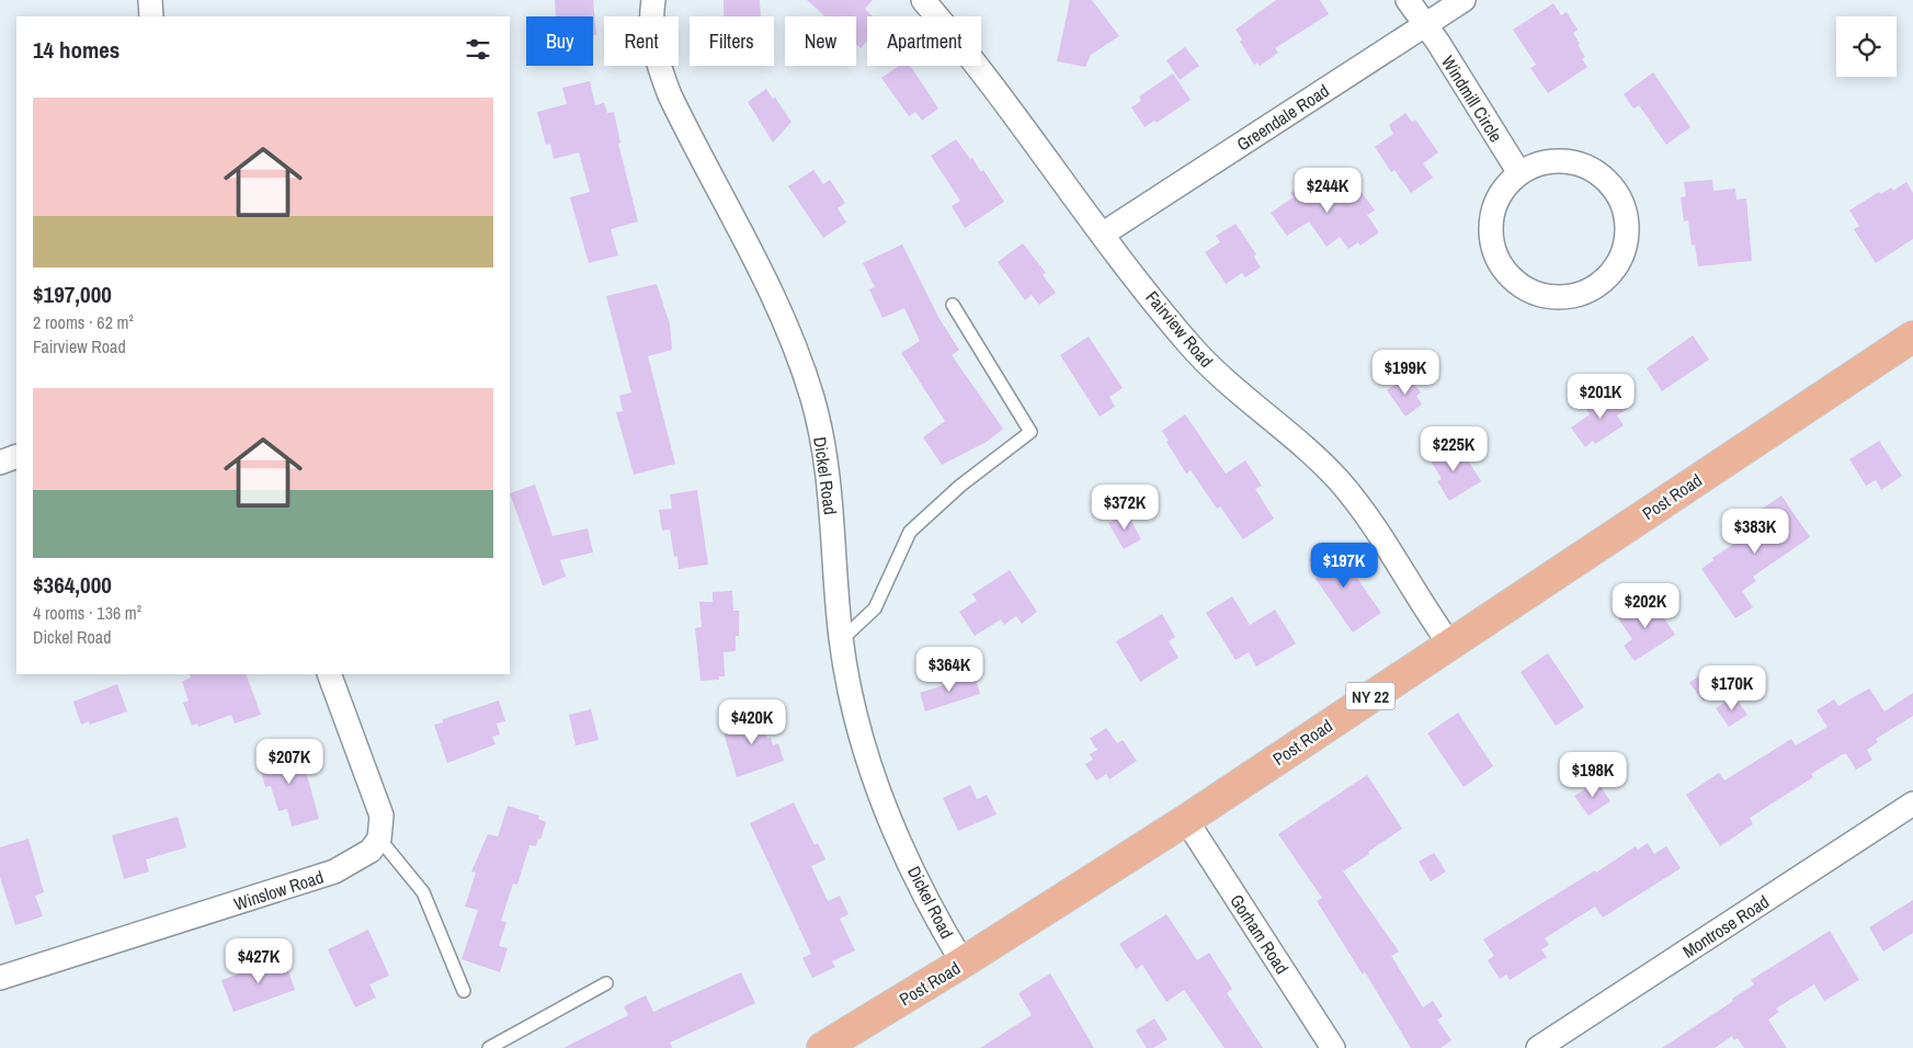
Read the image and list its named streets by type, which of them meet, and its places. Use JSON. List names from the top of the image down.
{
  "streets": {
    "main road": ["Post Road", "NY 22"],
    "street": [
      "Windmill Circle",
      "Greendale Road",
      "Fairview Road",
      "Dickel Road",
      "Winslow Road",
      "Montrose Road",
      "Gorham Road"
    ]
  },
  "crossings": [
    ["Windmill Circle", "Greendale Road"],
    ["Greendale Road", "Fairview Road"],
    ["Fairview Road", "Post Road"],
    ["Dickel Road", "Post Road"],
    ["Post Road", "Gorham Road"]
  ],
  "page": {
    "chip": [
      "Buy",
      "Rent",
      "Filters",
      "New",
      "Apartment"
    ],
    "heading": "14 homes",
    "list": [
      {
        "name": "$197,000",
        "note": "2 rooms · 62 m² · Fairview Road"
      },
      {
        "name": "$364,000",
        "note": "4 rooms · 136 m² · Dickel Road"
      }
    ],
    "price": [
      "$244K",
      "$199K",
      "$201K",
      "$225K",
      "$372K",
      "$383K",
      "$197K",
      "$202K",
      "$364K",
      "$170K",
      "$420K",
      "$207K",
      "$198K",
      "$427K"
    ]
  }
}
